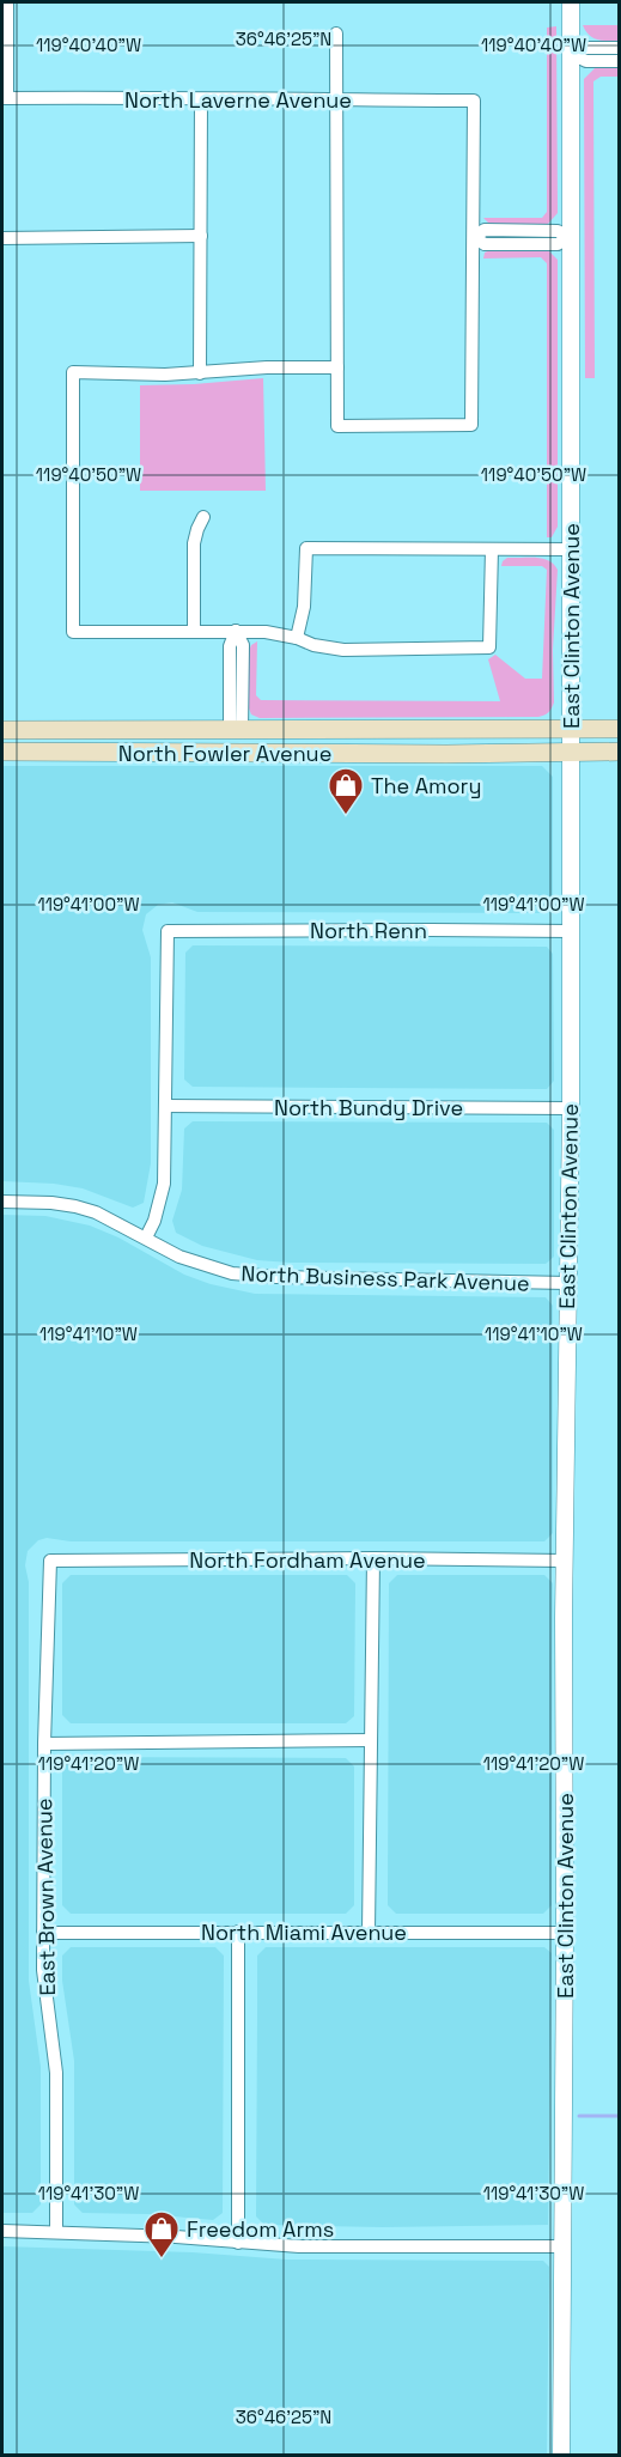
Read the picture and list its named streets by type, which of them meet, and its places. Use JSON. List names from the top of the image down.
{
  "streets": {
    "main road": ["North Fowler Avenue"],
    "street": [
      "North Laverne Avenue",
      "East Clinton Avenue",
      "North Renn",
      "North Bundy Drive",
      "North Business Park Avenue",
      "North Fordham Avenue",
      "East Brown Avenue",
      "North Miami Avenue"
    ]
  },
  "crossings": [
    ["East Clinton Avenue", "North Fowler Avenue"],
    ["East Clinton Avenue", "North Renn"],
    ["East Clinton Avenue", "North Bundy Drive"],
    ["East Clinton Avenue", "North Business Park Avenue"],
    ["East Clinton Avenue", "North Fordham Avenue"],
    ["East Clinton Avenue", "North Miami Avenue"],
    ["North Renn", "North Bundy Drive"],
    ["North Fordham Avenue", "East Brown Avenue"],
    ["East Brown Avenue", "North Miami Avenue"]
  ],
  "places": {
    "shop": ["The Amory", "Freedom Arms"]
  },
  "coordinates": [
    "36°46'25\"N",
    "119°40'40\"W",
    "119°40'50\"W",
    "119°41'00\"W",
    "119°41'10\"W",
    "119°41'20\"W",
    "119°41'30\"W"
  ]
}
